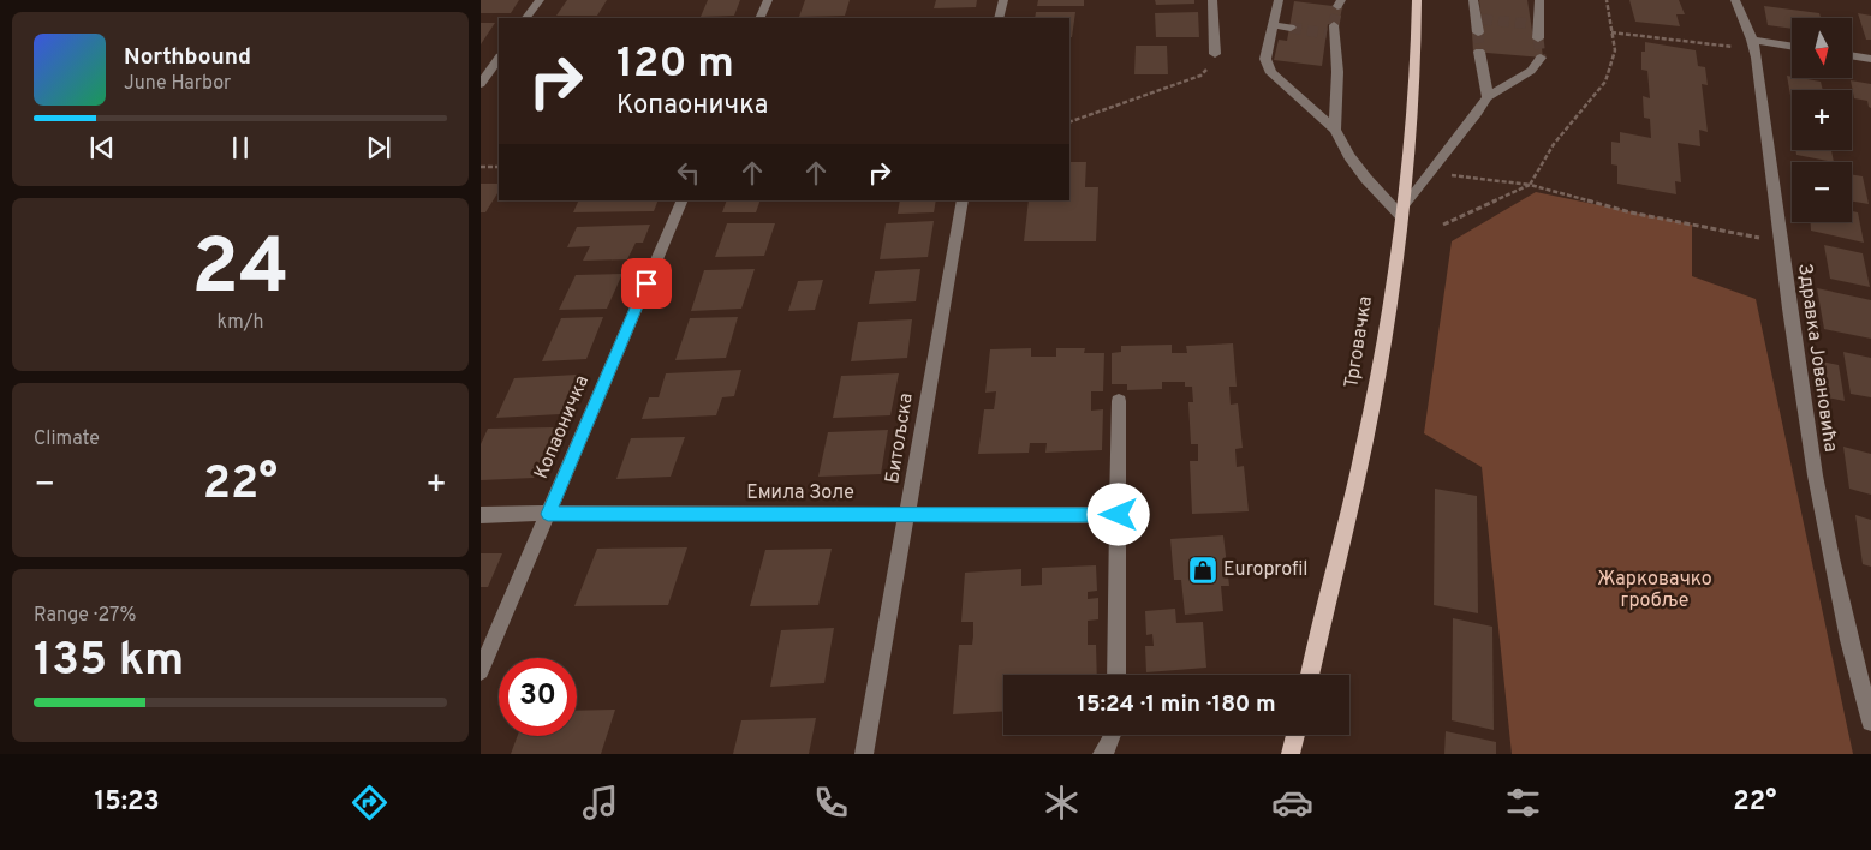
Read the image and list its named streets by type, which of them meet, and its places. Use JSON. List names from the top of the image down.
{
  "streets": {
    "main road": ["Трговачка"],
    "street": [
      "Здравка Јовановића",
      "Копаоничка",
      "Битољска",
      "Емила Золе"
    ]
  },
  "crossings": [
    ["Копаоничка", "Емила Золе"],
    ["Битољска", "Емила Золе"]
  ],
  "parks": ["Жарковачко гробље"],
  "places": {
    "shop": ["Europrofil"]
  },
  "north": "bottom",
  "page": {
    "map_buttons": ["+", "−"],
    "turn": ["120 m", "Копаоничка"],
    "song": ["Northbound", "June Harbor"],
    "tile": [
      ["24", "km/h"],
      "Climate",
      ["Range · 27%", "135 km"]
    ],
    "heat": ["−", "22°", "+"],
    "limit": "30",
    "trip": "15:24 · 1 min · 180 m",
    "tabs": ["15:23", "22°"]
  }
}
